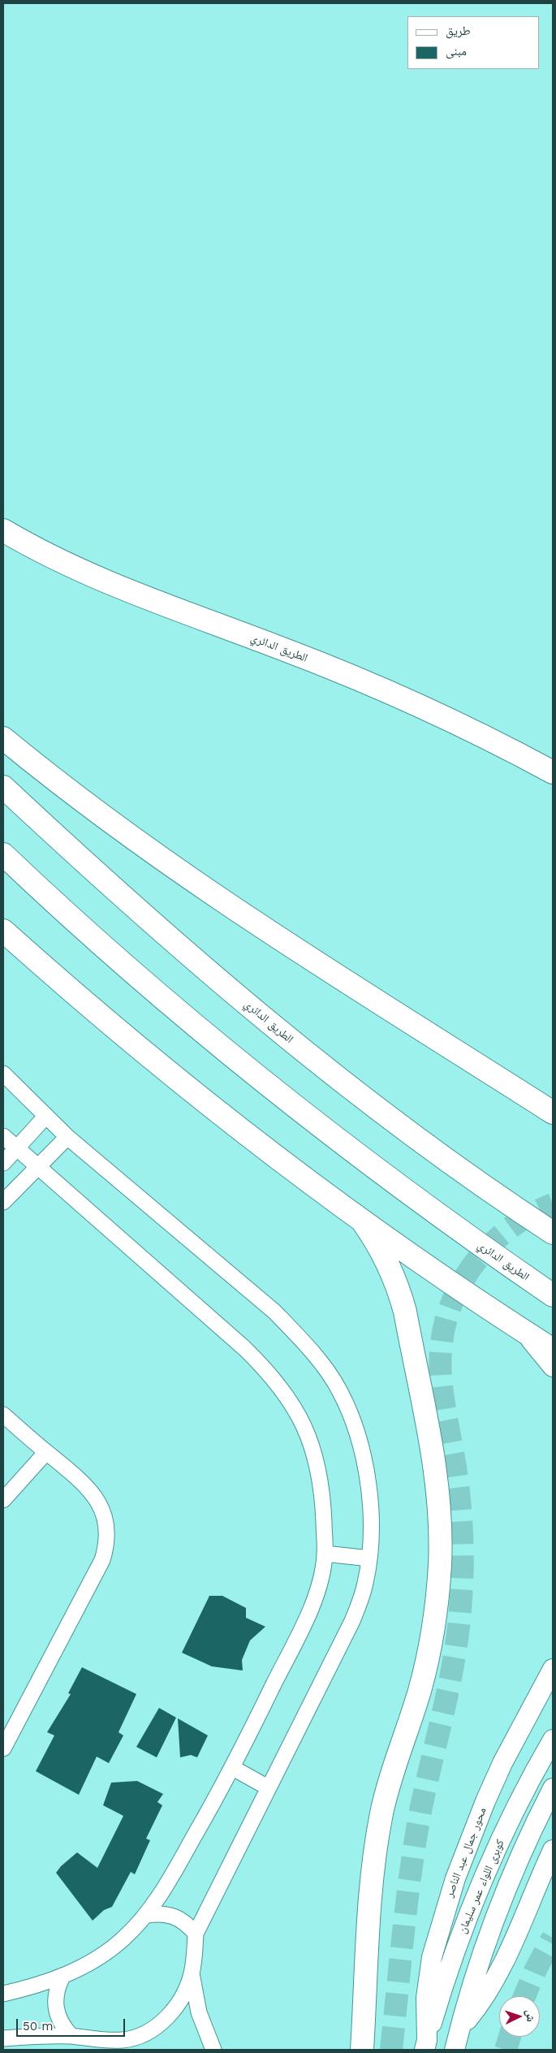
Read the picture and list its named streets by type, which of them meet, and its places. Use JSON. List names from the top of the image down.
{
  "streets": {
    "highway": ["الطريق الدائري"],
    "main road": ["محور جمال عبد الناصر", "كوبرى اللواء عمر سليمان"]
  },
  "crossings": [
    ["محور جمال عبد الناصر", "كوبرى اللواء عمر سليمان"]
  ],
  "legend": ["طريق", "مبنى"],
  "scale_bar": "50 m",
  "north": "right"
}
